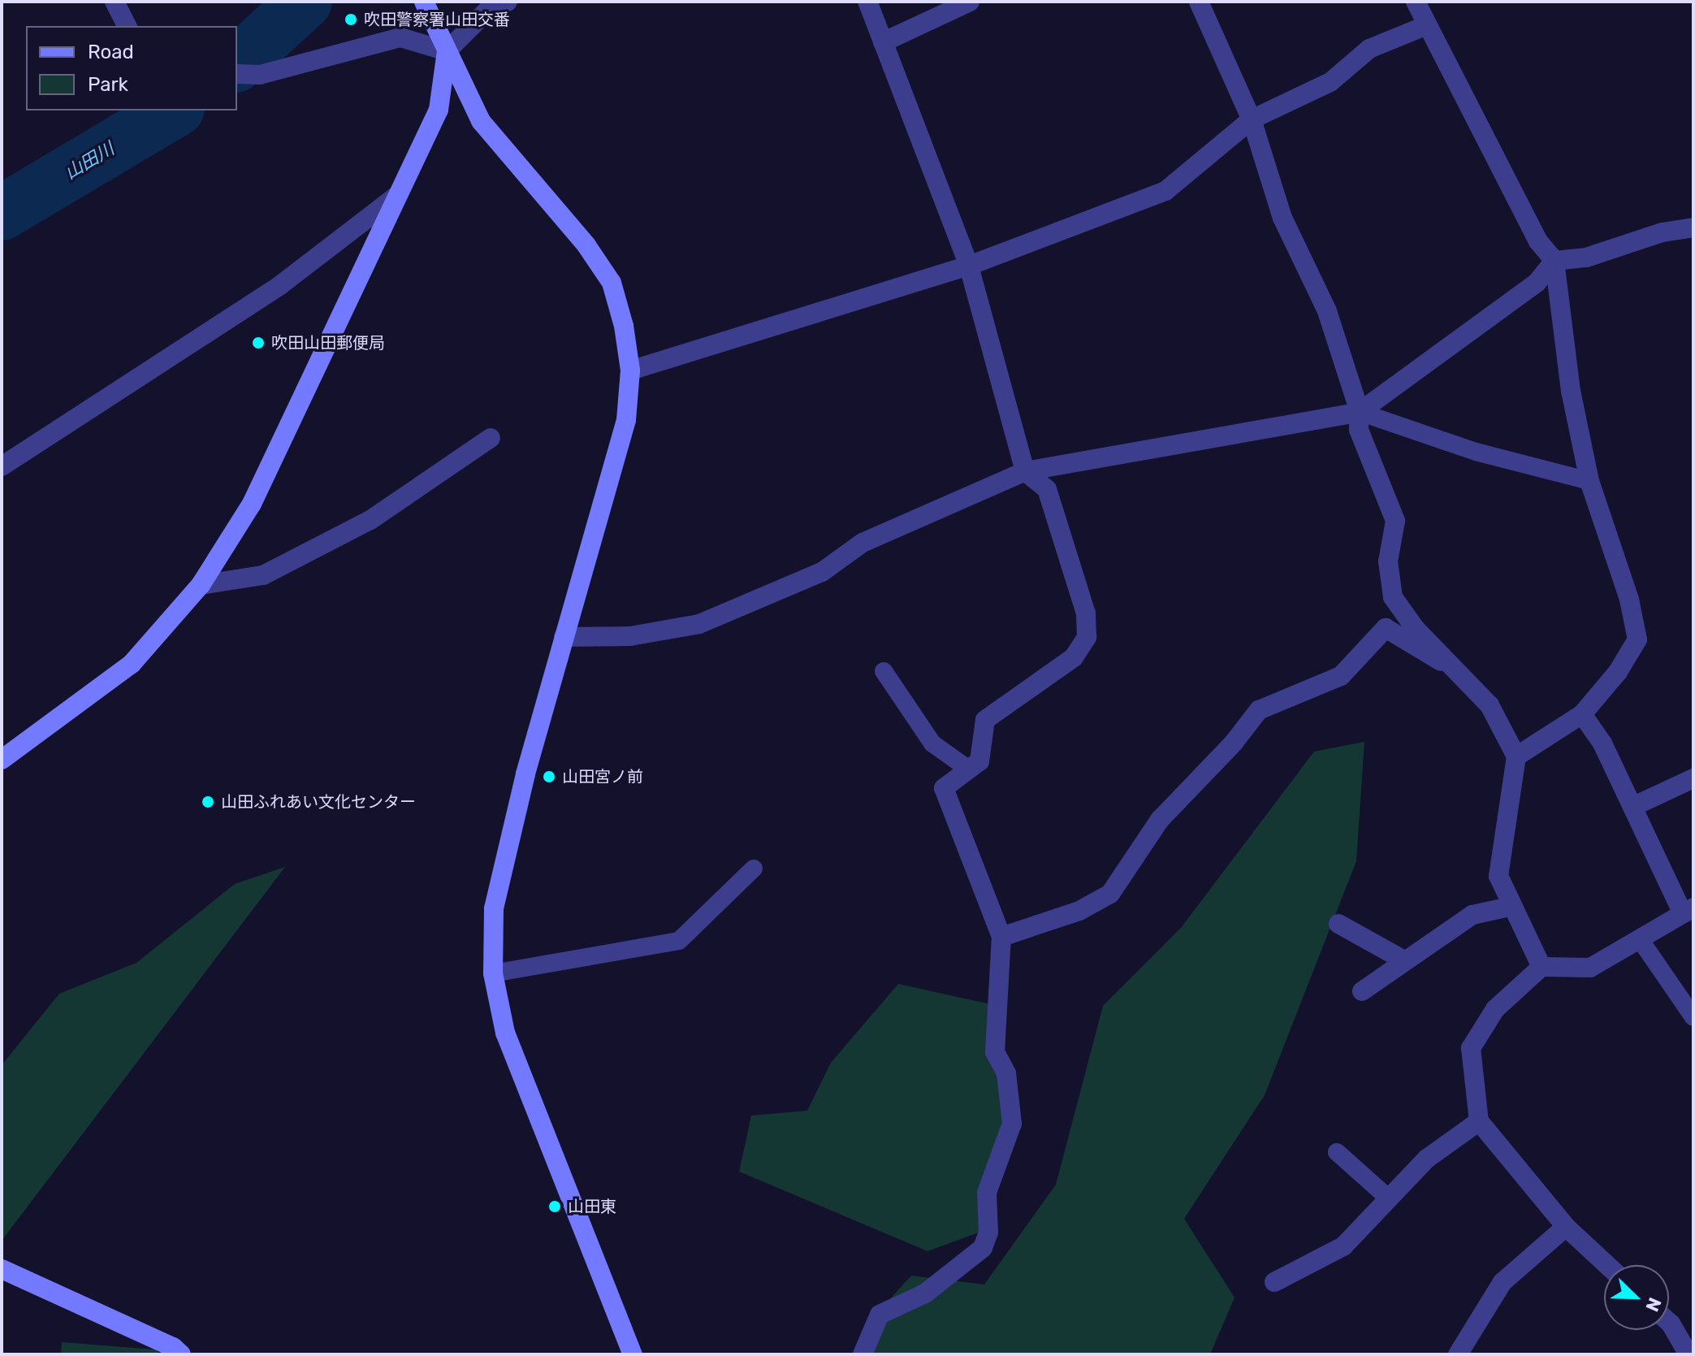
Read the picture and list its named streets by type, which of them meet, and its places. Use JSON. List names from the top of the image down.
{
  "water": ["山田川"],
  "places": [
    "吹田警察署山田交番",
    "吹田山田郵便局",
    "山田宮ノ前",
    "山田ふれあい文化センター",
    "山田東"
  ],
  "legend": ["Road", "Park"],
  "north": "bottom right"
}
